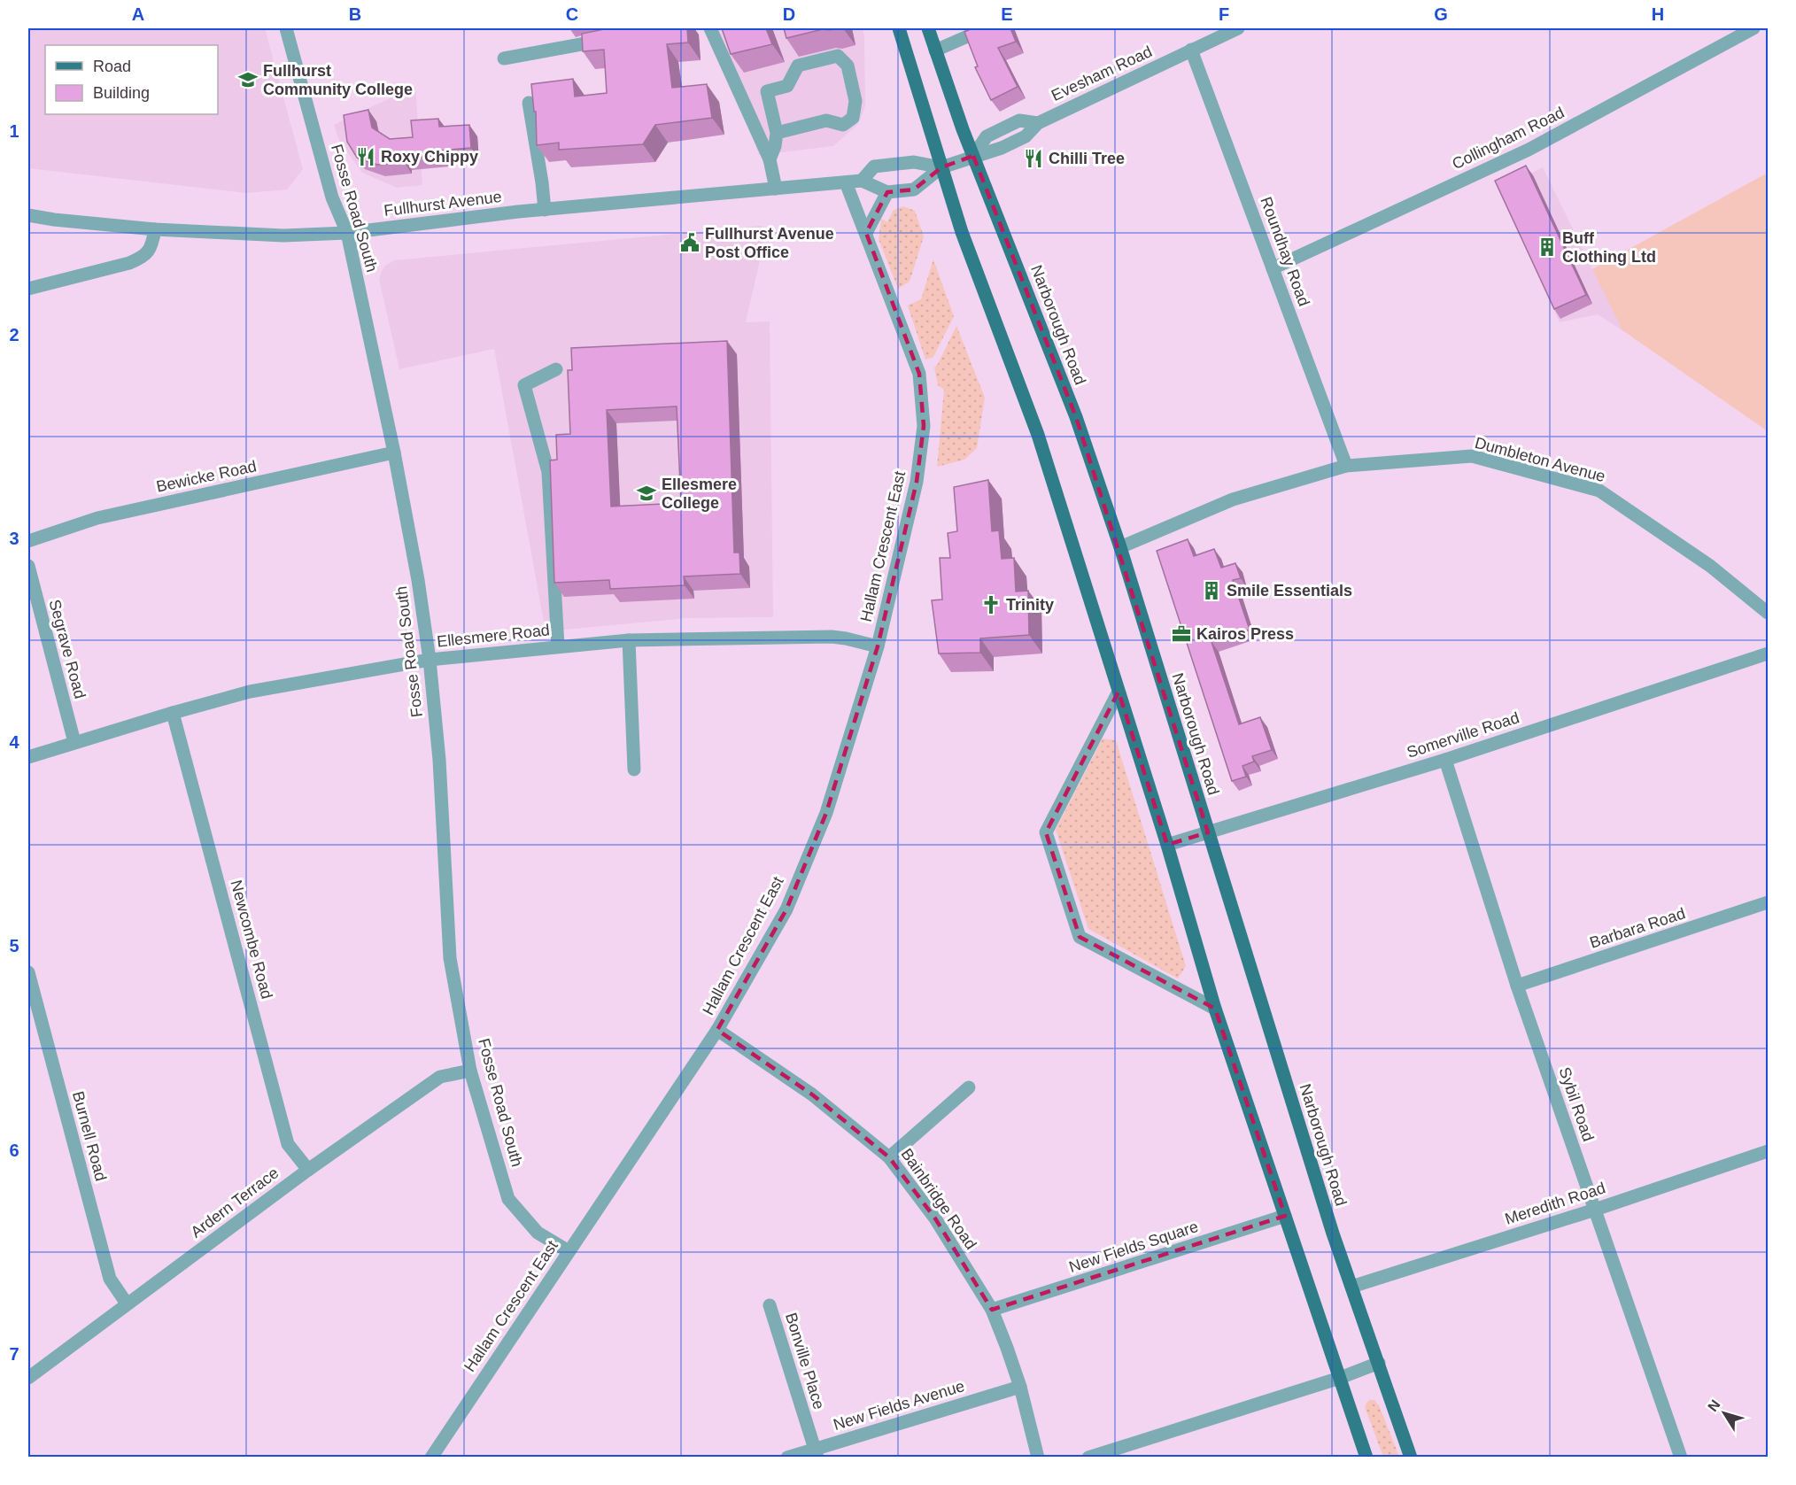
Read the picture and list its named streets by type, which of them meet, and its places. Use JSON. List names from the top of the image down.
{
  "streets": {
    "main road": ["Narborough Road"],
    "street": [
      "Evesham Road",
      "Collingham Road",
      "Fullhurst Avenue",
      "Fosse Road South",
      "Roundhay Road",
      "Dumbleton Avenue",
      "Bewicke Road",
      "Hallam Crescent East",
      "Ellesmere Road",
      "Segrave Road",
      "Somerville Road",
      "Barbara Road",
      "Newcombe Road",
      "Sybil Road",
      "Burnell Road",
      "Bainbridge Road",
      "Ardern Terrace",
      "Meredith Road",
      "New Fields Square",
      "Bonville Place",
      "New Fields Avenue"
    ]
  },
  "crossings": [
    ["Evesham Road", "Roundhay Road"],
    ["Evesham Road", "Narborough Road"],
    ["Collingham Road", "Roundhay Road"],
    ["Fullhurst Avenue", "Fosse Road South"],
    ["Fullhurst Avenue", "Hallam Crescent East"],
    ["Fosse Road South", "Bewicke Road"],
    ["Fosse Road South", "Hallam Crescent East"],
    ["Fosse Road South", "Ellesmere Road"],
    ["Fosse Road South", "Ardern Terrace"],
    ["Roundhay Road", "Dumbleton Avenue"],
    ["Narborough Road", "Dumbleton Avenue"],
    ["Narborough Road", "Somerville Road"],
    ["Narborough Road", "Meredith Road"],
    ["Hallam Crescent East", "Ellesmere Road"],
    ["Hallam Crescent East", "Bainbridge Road"],
    ["Ellesmere Road", "Segrave Road"],
    ["Ellesmere Road", "Newcombe Road"],
    ["Somerville Road", "Sybil Road"],
    ["Barbara Road", "Sybil Road"],
    ["Newcombe Road", "Ardern Terrace"],
    ["Sybil Road", "Meredith Road"],
    ["Burnell Road", "Ardern Terrace"],
    ["Bainbridge Road", "New Fields Square"],
    ["Bainbridge Road", "New Fields Avenue"],
    ["Bonville Place", "New Fields Avenue"]
  ],
  "places": {
    "school or university": ["Fullhurst Community College", "Ellesmere College"],
    "restaurant": ["Roxy Chippy", "Chilli Tree"],
    "public building": ["Fullhurst Avenue Post Office"],
    "building": ["Buff Clothing Ltd", "Smile Essentials"],
    "church": ["Trinity"],
    "office": ["Kairos Press"]
  },
  "legend": ["Road", "Building"],
  "north": "top left",
  "grid": {
    "columns": [
      "A",
      "B",
      "C",
      "D",
      "E",
      "F",
      "G",
      "H"
    ],
    "rows": [
      "1",
      "2",
      "3",
      "4",
      "5",
      "6",
      "7"
    ]
  }
}
